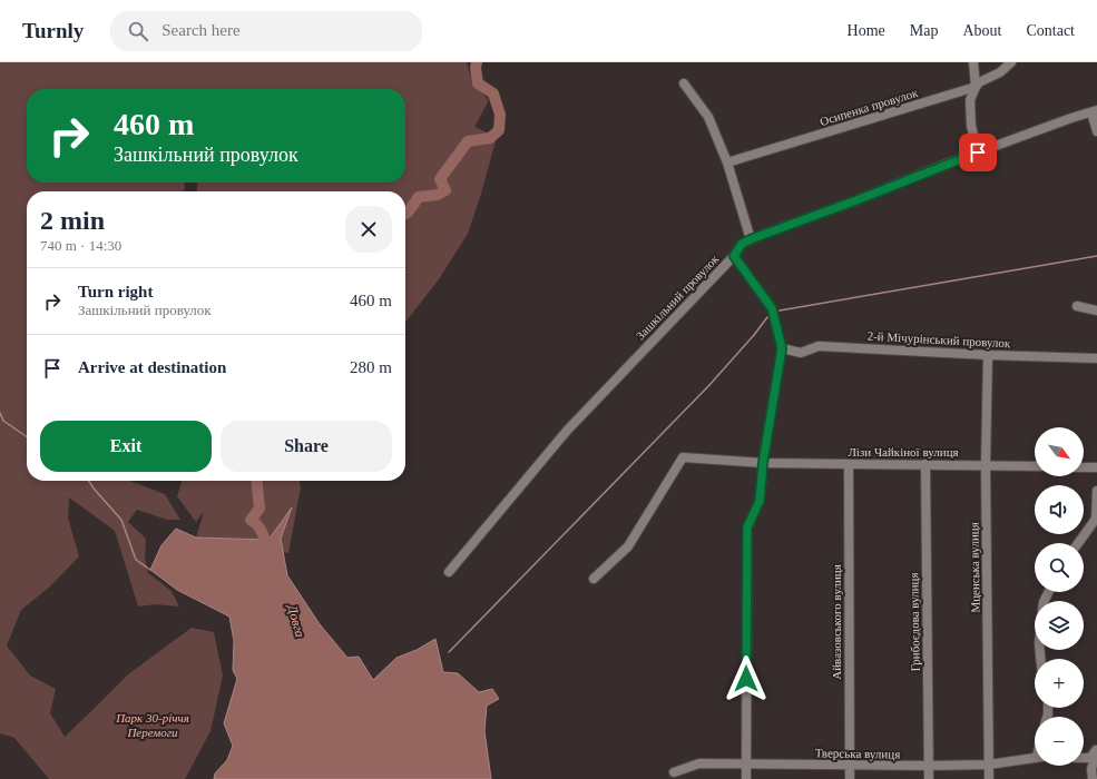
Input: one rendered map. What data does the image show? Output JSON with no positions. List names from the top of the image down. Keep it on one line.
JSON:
{"streets":{"street":["Осипенка провулок","Зашкільний провулок","2-й Мічурінський провулок","Лізи Чайкіної вулиця","Мценська вулиця","Айвазовського вулиця","Грибоєдова вулиця","Тверська вулиця"]},"crossings":[["2-й Мічурінський провулок","Мценська вулиця"],["Лізи Чайкіної вулиця","Мценська вулиця"],["Лізи Чайкіної вулиця","Айвазовського вулиця"],["Лізи Чайкіної вулиця","Грибоєдова вулиця"],["Мценська вулиця","Тверська вулиця"],["Айвазовського вулиця","Тверська вулиця"],["Грибоєдова вулиця","Тверська вулиця"]],"water":["Довга"],"parks":["Парк 30-річчя Перемоги"],"north":"bottom right","page":{"header":"Turnly","search":"Search here","nav":["Home","Map","About","Contact"],"turn":["460 m","Зашкільний провулок"],"heading":["2 min","740 m · 14:30"],"list":[{"name":"Turn right","note":"Зашкільний провулок","value":"460 m"},{"name":"Arrive at destination","value":"280 m"}],"buttons":["Exit","Share"],"map_buttons":["+","−"]}}
